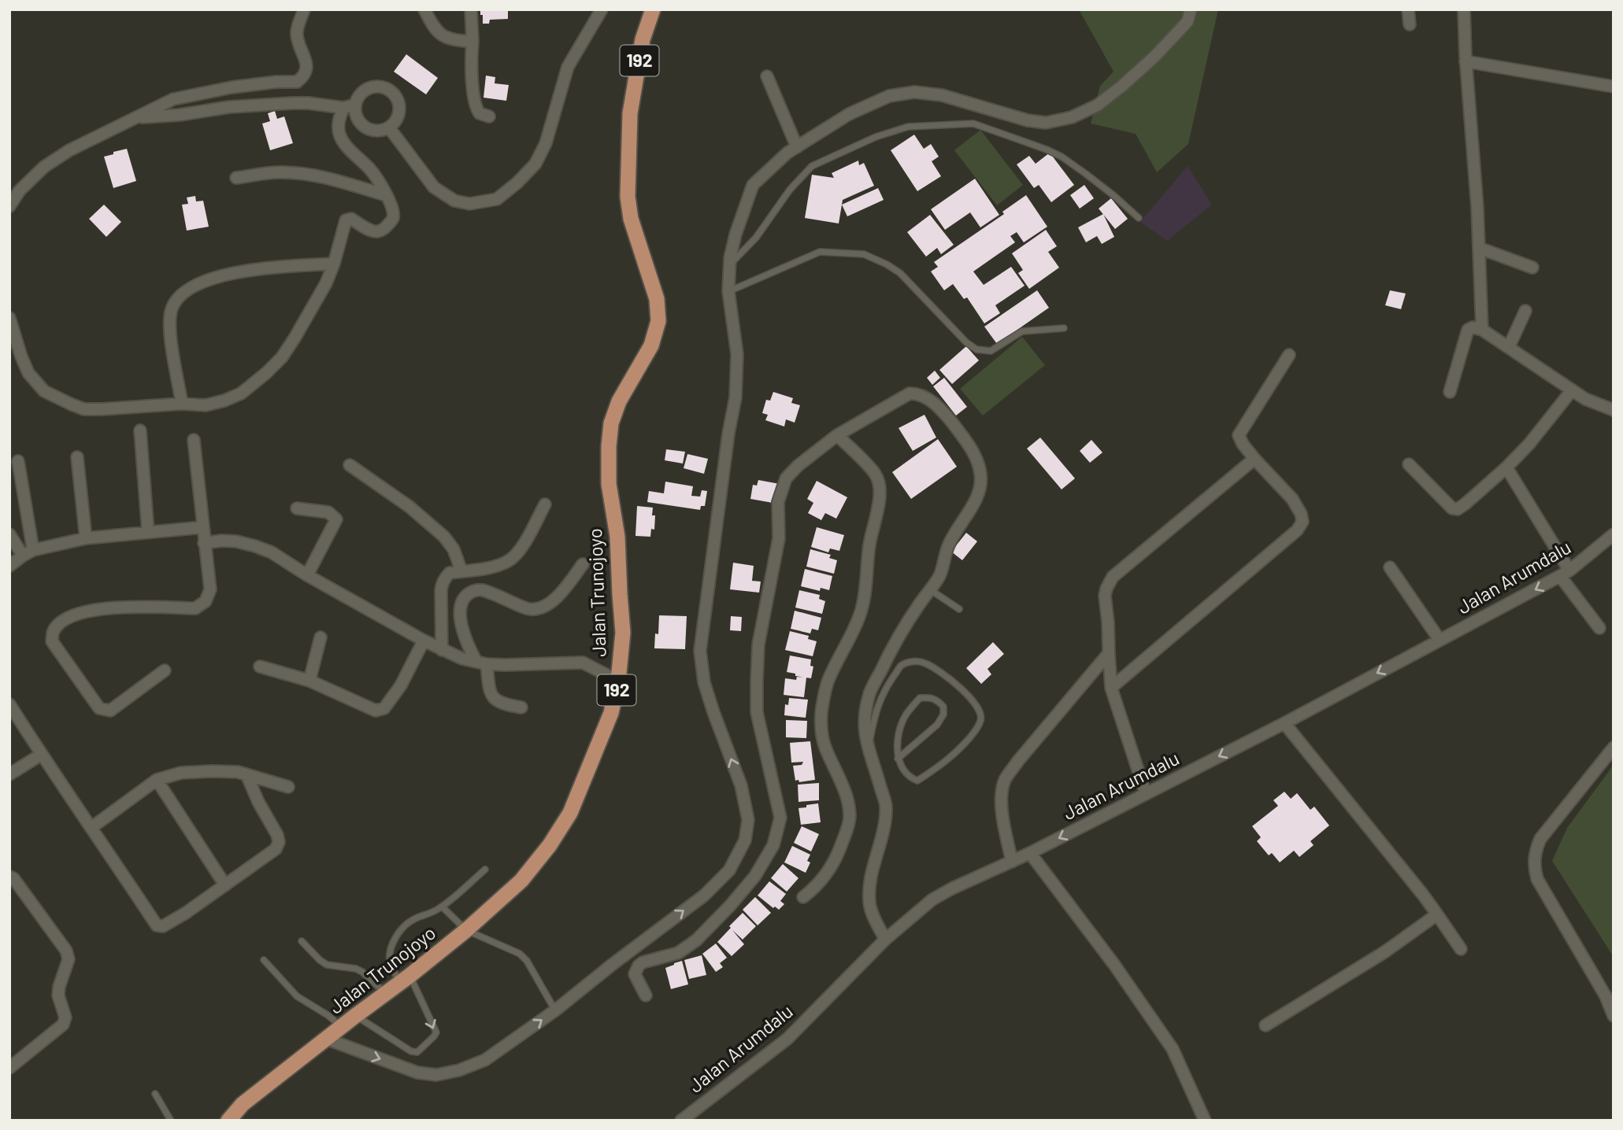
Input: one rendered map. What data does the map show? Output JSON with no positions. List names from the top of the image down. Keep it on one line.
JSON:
{"streets":{"main road":["192","Jalan Trunojoyo"],"street":["Jalan Arumdalu"]},"one_way":["Jalan Arumdalu"]}
